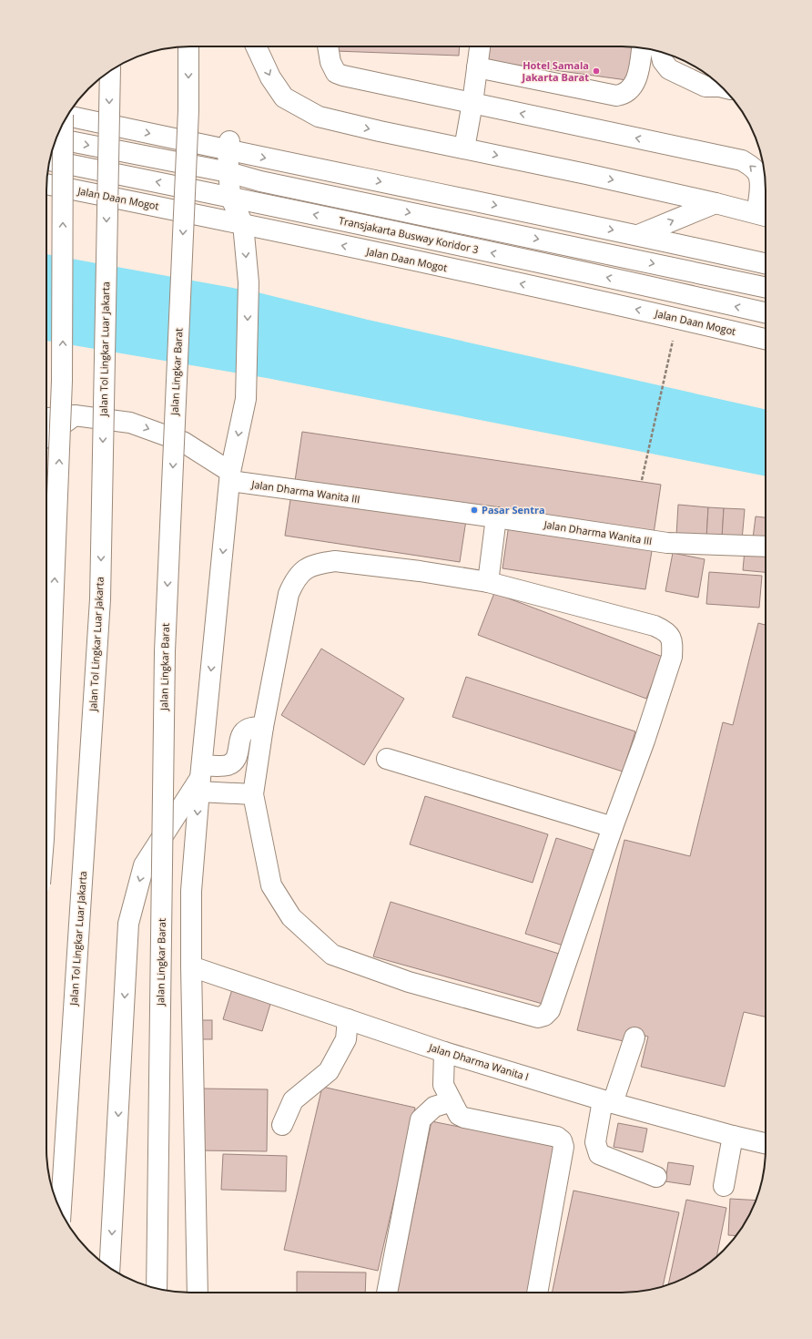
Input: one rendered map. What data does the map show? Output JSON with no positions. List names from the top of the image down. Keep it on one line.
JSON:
{"streets":{"main road":["Jalan Daan Mogot","Transjakarta Busway Koridor 3","Jalan Tol Lingkar Luar Jakarta","Jalan Lingkar Barat","Jalan Dharma Wanita III","Jalan Dharma Wanita I"]},"places":["Hotel Samala Jakarta Barat","Pasar Sentra"]}
